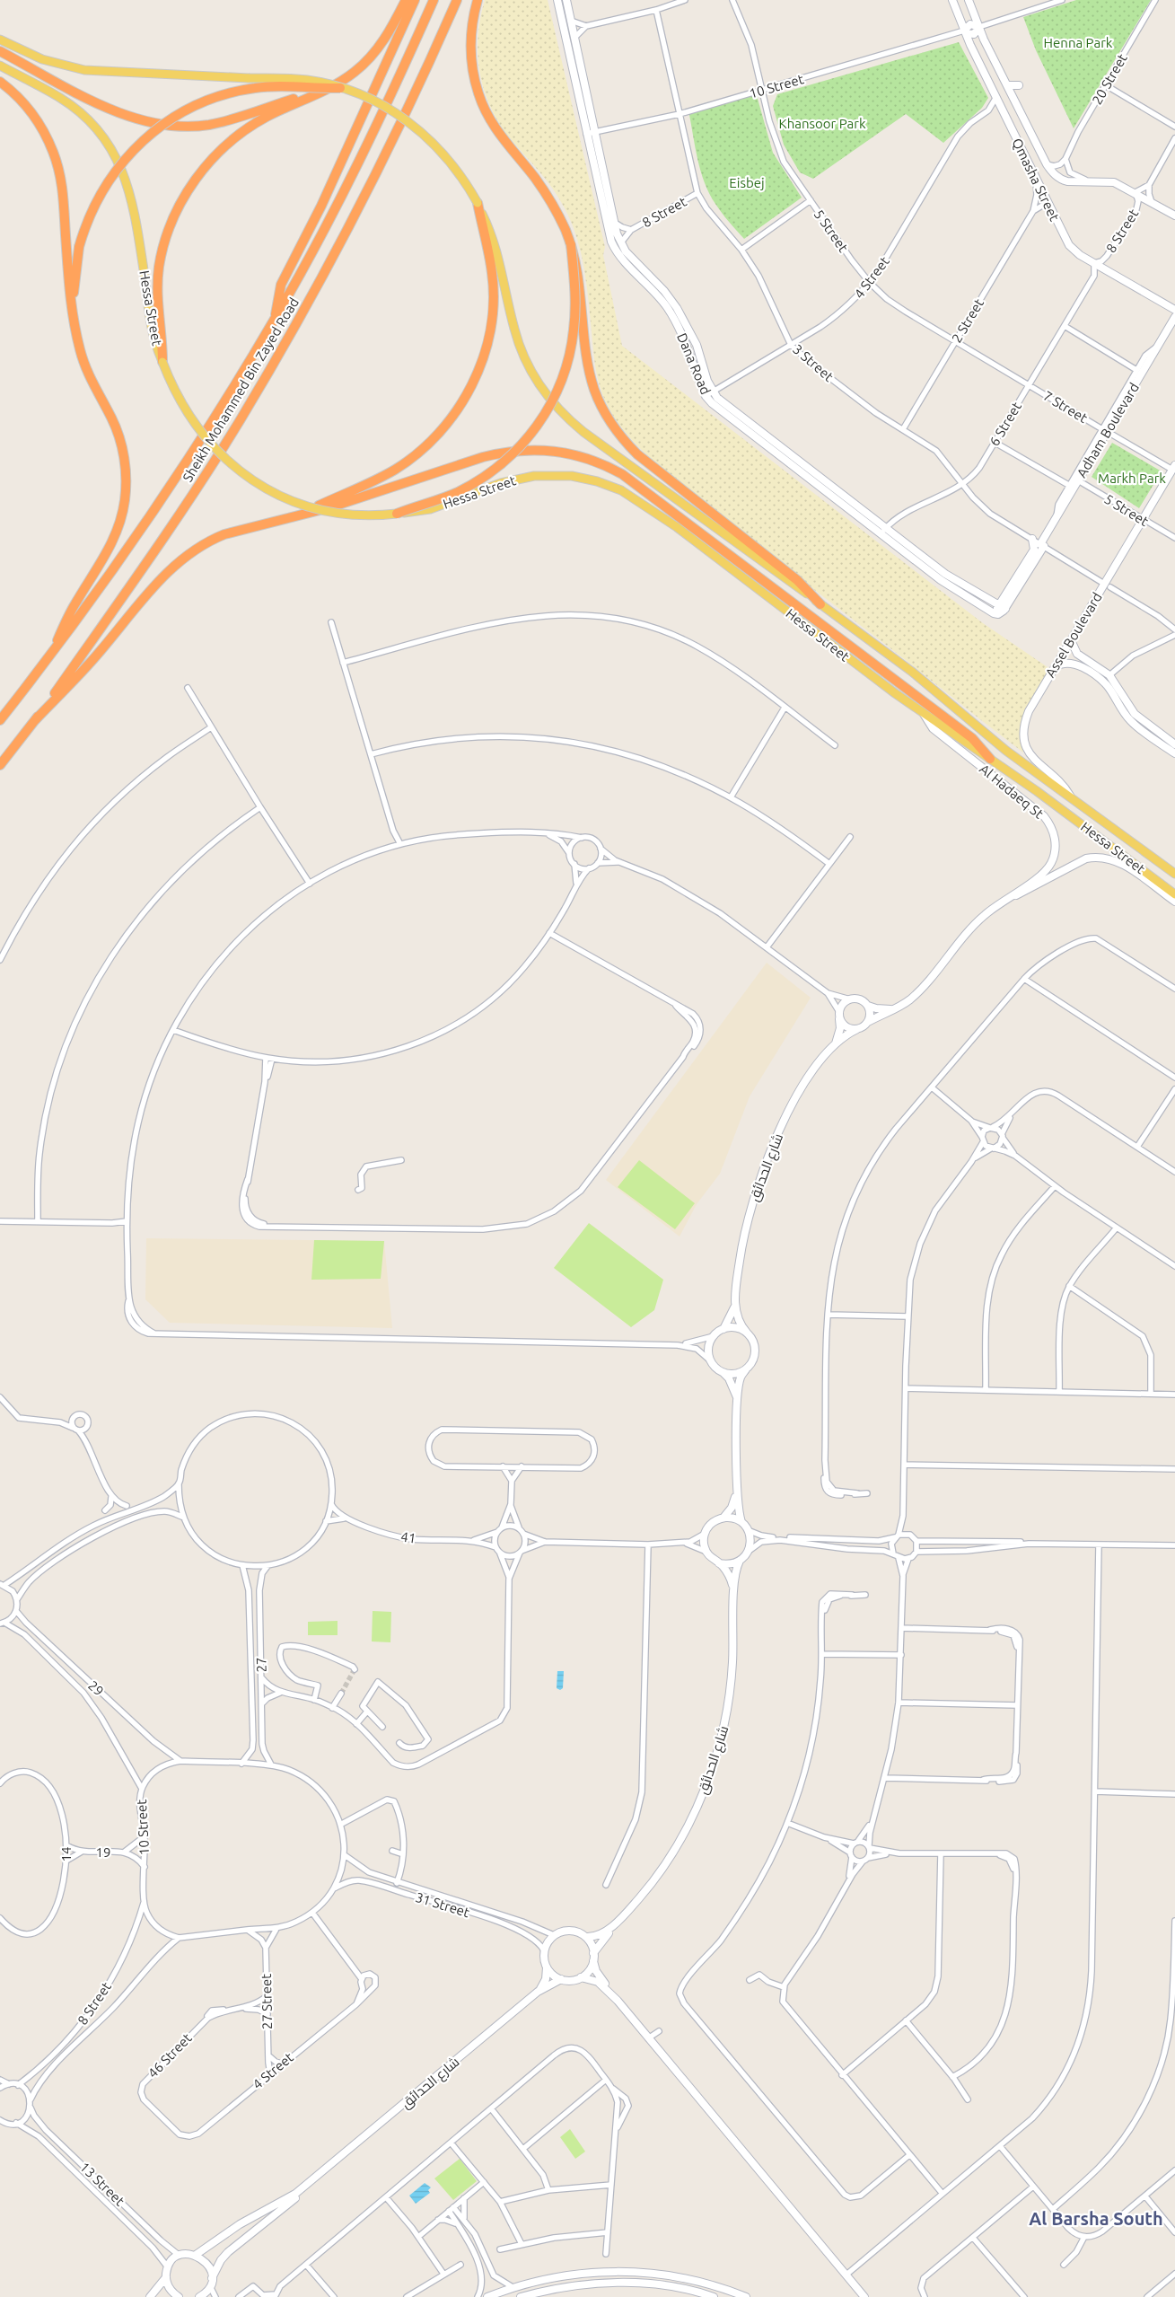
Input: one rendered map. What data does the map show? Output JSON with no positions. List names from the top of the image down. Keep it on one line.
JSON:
{"streets":{"highway":["Sheikh Mohammed Bin Zayed Road"],"main road":["Hessa Street"],"street":["20 Street","10 Street","Qmasha Street","8 Street","5 Street","4 Street","2 Street","3 Street","Dana Road","7 Street","6 Street","Adham Boulevard","Assel Boulevard","Al Hadaeq St","شارع الحدائق","41","27","29","19","14","31 Street","27 Street","46 Street","13 Street"]},"crossings":[["10 Street","Qmasha Street"],["10 Street","8 Street"],["10 Street","5 Street"],["10 Street","3 Street"],["10 Street","Dana Road"],["10 Street","27"],["10 Street","29"],["10 Street","19"],["10 Street","31 Street"],["Qmasha Street","8 Street"],["Qmasha Street","4 Street"],["Qmasha Street","2 Street"],["Qmasha Street","6 Street"],["8 Street","3 Street"],["8 Street","Dana Road"],["5 Street","4 Street"],["5 Street","2 Street"],["5 Street","7 Street"],["5 Street","6 Street"],["5 Street","Adham Boulevard"],["5 Street","Assel Boulevard"],["4 Street","3 Street"],["4 Street","Dana Road"],["4 Street","46 Street"],["Hessa Street","Assel Boulevard"],["Hessa Street","Al Hadaeq St"],["2 Street","3 Street"],["3 Street","6 Street"],["3 Street","Adham Boulevard"],["3 Street","Assel Boulevard"],["Dana Road","6 Street"],["Dana Road","Adham Boulevard"],["7 Street","6 Street"],["7 Street","Adham Boulevard"],["7 Street","Assel Boulevard"],["شارع الحدائق","31 Street"],["41","27"],["19","14"],["27 Street","46 Street"]],"districts":["Al Barsha South"],"parks":["Henna Park","Khansoor Park","Eisbej","Markh Park"]}
